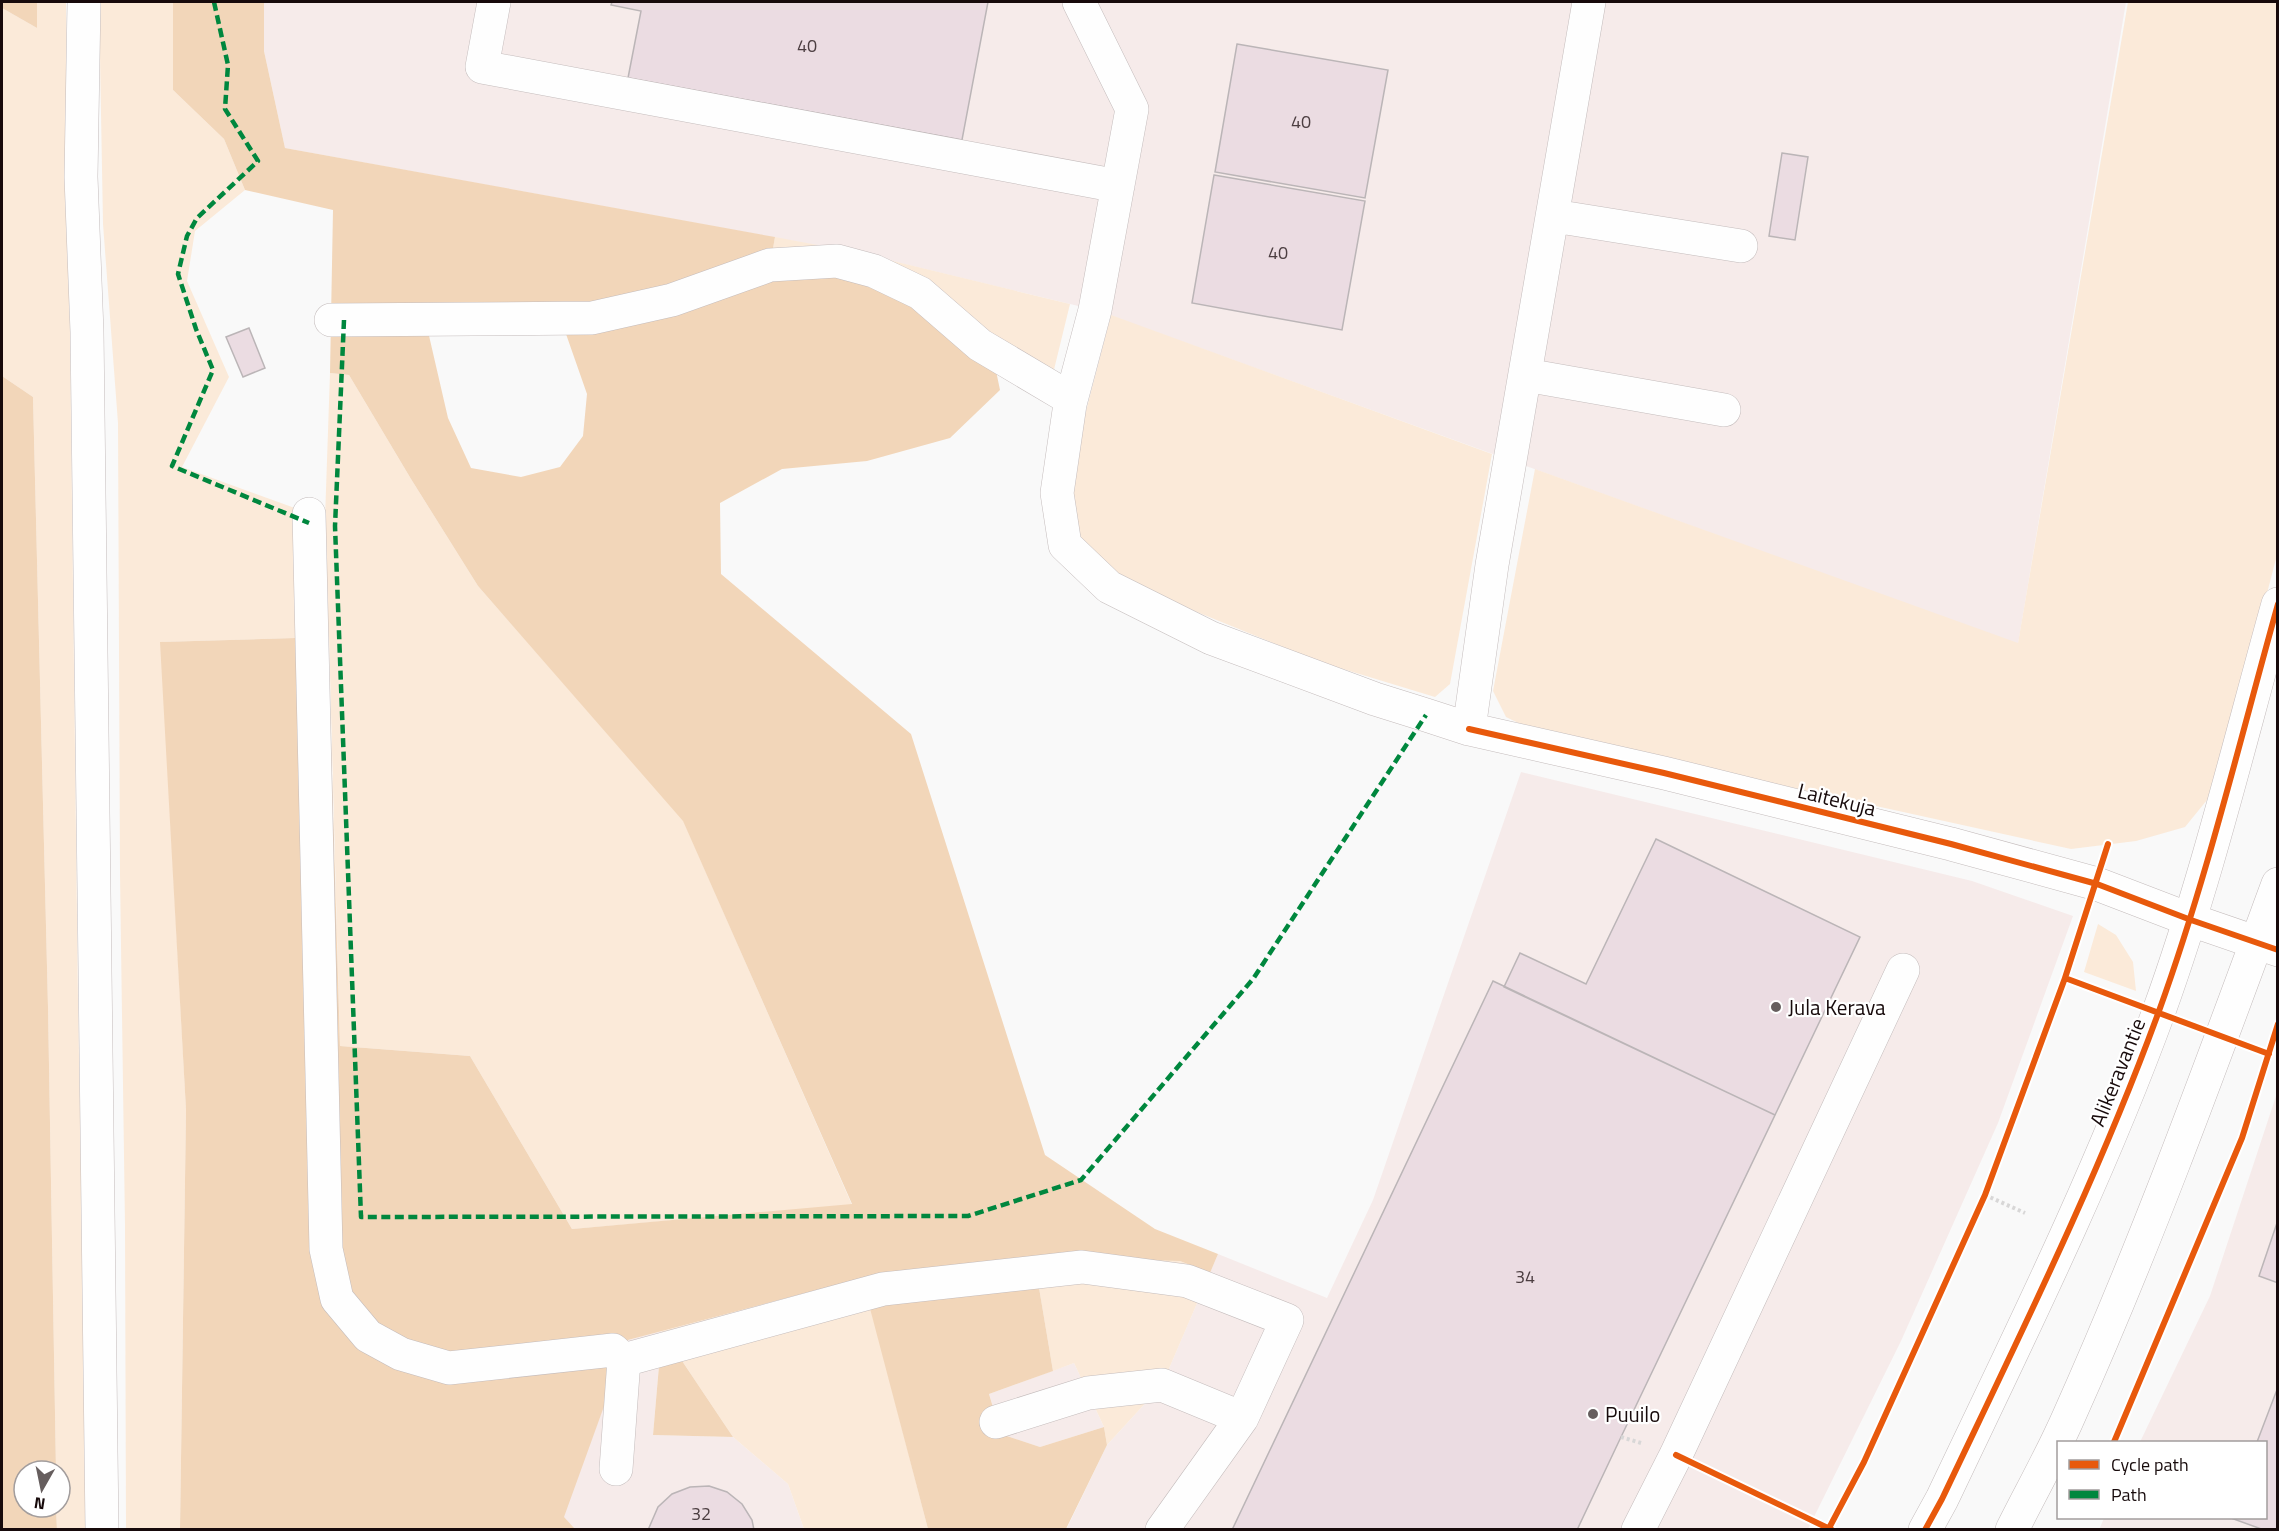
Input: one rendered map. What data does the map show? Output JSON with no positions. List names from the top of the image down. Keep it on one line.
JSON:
{"streets":{"main road":["Laitekuja","Alikeravantie"]},"crossings":[["Laitekuja","Alikeravantie"]],"places":["Jula Kerava","Puuilo"],"house_numbers":["40","40","40","34","32"],"legend":["Cycle path","Path"],"north":"bottom"}
